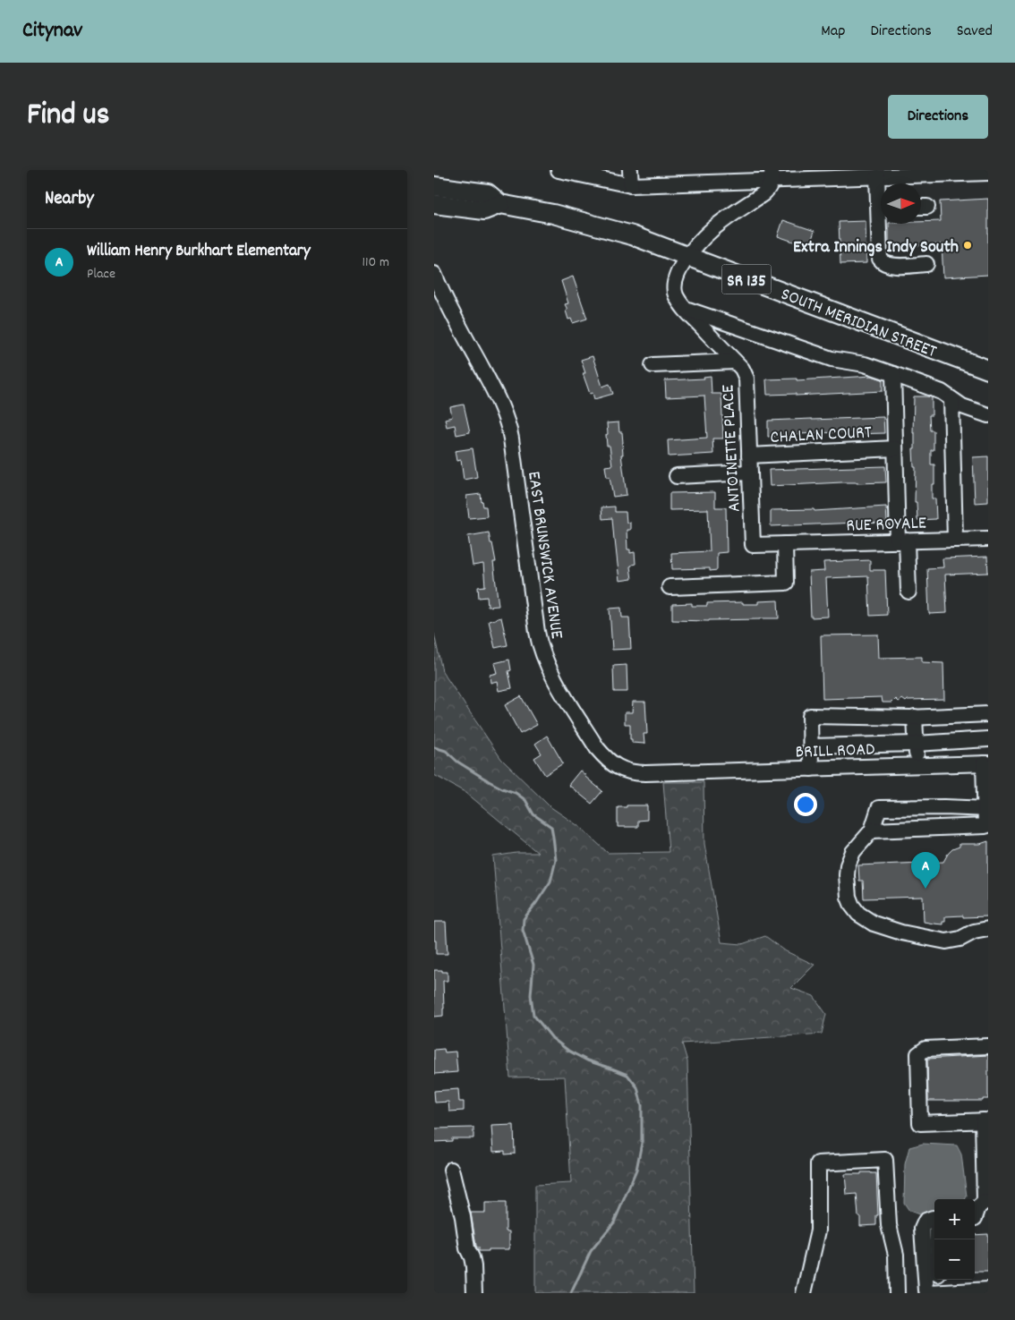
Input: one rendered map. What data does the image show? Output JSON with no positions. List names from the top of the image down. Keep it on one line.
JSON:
{"streets":{"main road":["SR 135","SOUTH MERIDIAN STREET"],"street":["CHALAN COURT","ANTOINETTE PLACE","RUE ROYALE","EAST BRUNSWICK AVENUE","BRILL ROAD"]},"crossings":[["SOUTH MERIDIAN STREET","ANTOINETTE PLACE"],["CHALAN COURT","ANTOINETTE PLACE"],["ANTOINETTE PLACE","RUE ROYALE"],["EAST BRUNSWICK AVENUE","BRILL ROAD"]],"places":["Extra Innings Indy South"],"north":"right","page":{"header":"Citynav","nav":["Map","Directions","Saved"],"title":"Find us","buttons":"Directions","heading":"Nearby","list":[{"mark":"A","name":"William Henry Burkhart Elementary","note":"Place","value":"110 m"}],"pins":"A","map_buttons":["+","−"]}}
